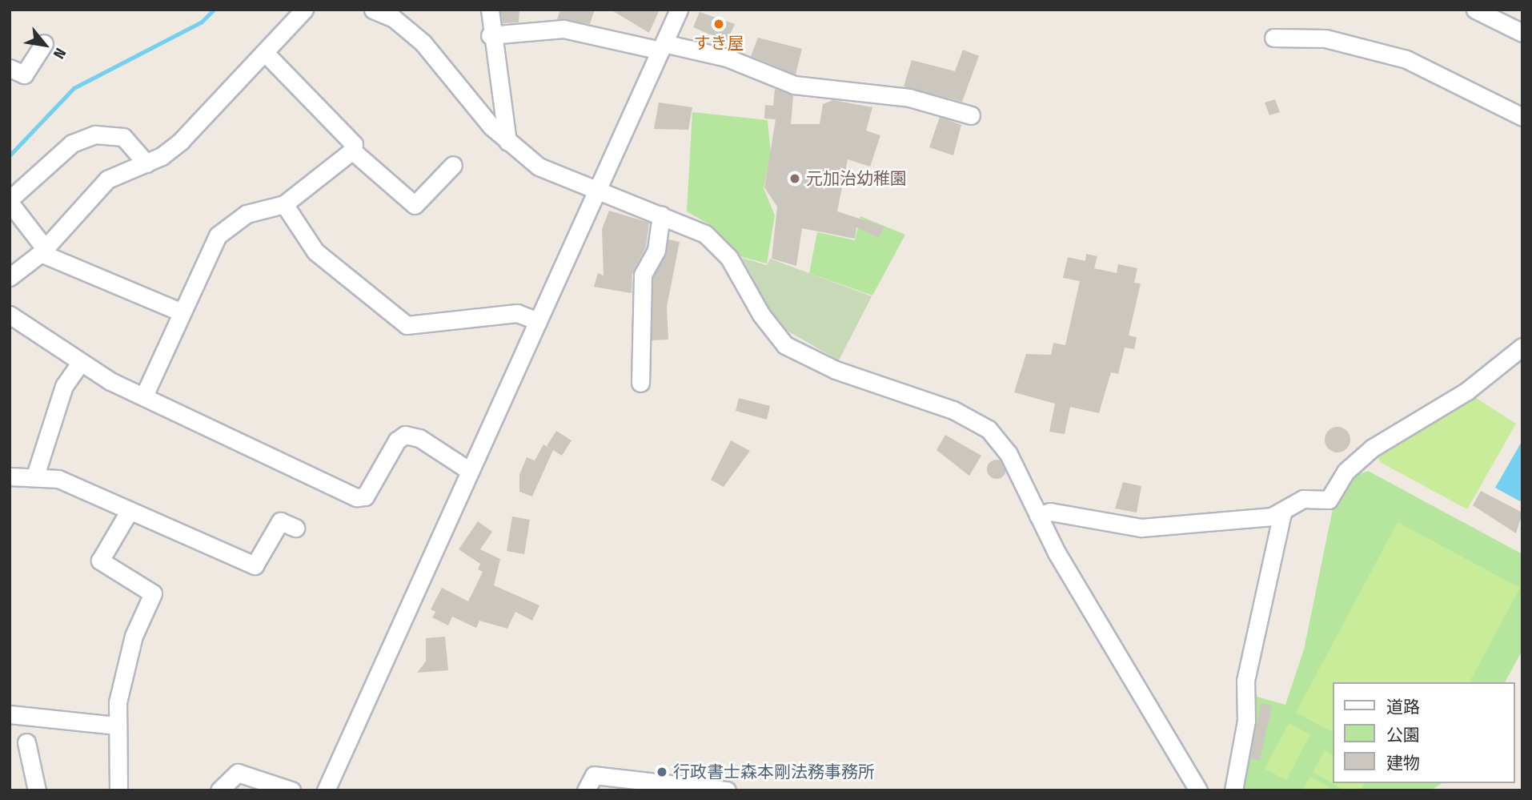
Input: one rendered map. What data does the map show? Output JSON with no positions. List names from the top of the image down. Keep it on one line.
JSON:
{"places":["すき屋","元加治幼稚園","行政書士森本剛法務事務所"],"legend":["道路","公園","建物"],"north":"bottom right"}
